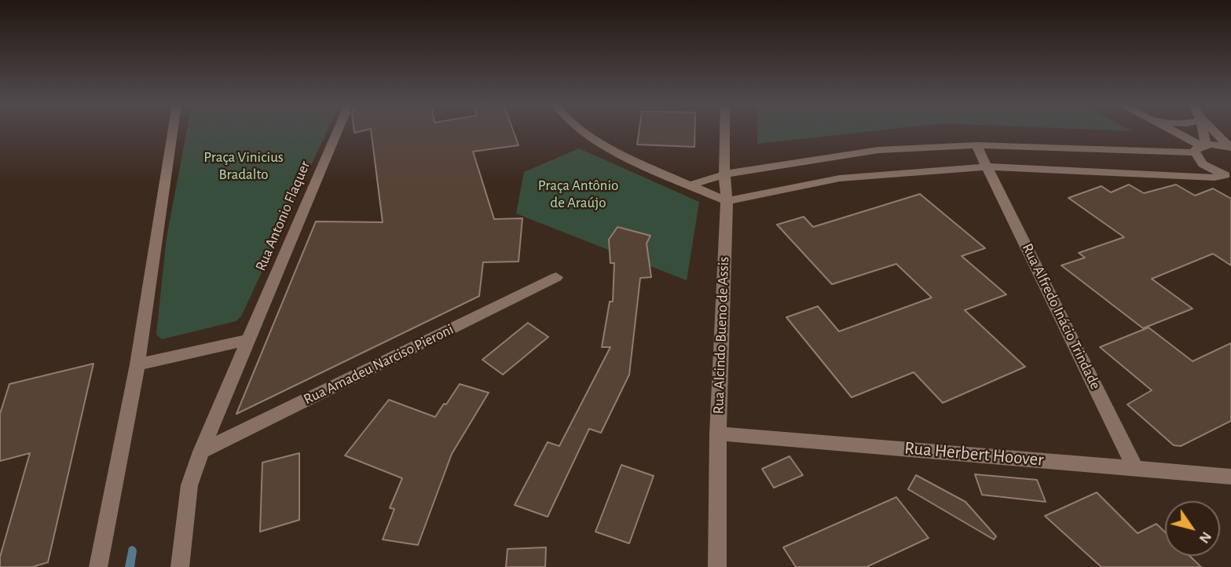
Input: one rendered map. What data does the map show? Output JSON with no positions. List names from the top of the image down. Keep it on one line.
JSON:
{"streets":{"street":["Rua Antonio Flaquer","Rua Alfredo Inácio Trindade","Rua Alcindo Bueno de Assis","Rua Amadeu Narciso Pieroni","Rua Herbert Hoover"]},"crossings":[["Rua Antonio Flaquer","Rua Amadeu Narciso Pieroni"],["Rua Alfredo Inácio Trindade","Rua Herbert Hoover"],["Rua Alcindo Bueno de Assis","Rua Herbert Hoover"]],"parks":["Praça Vinicius Bradalto","Praça Antônio de Araújo"],"north":"bottom right"}
